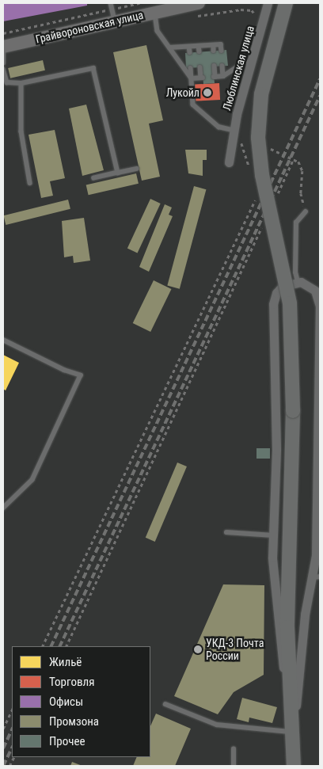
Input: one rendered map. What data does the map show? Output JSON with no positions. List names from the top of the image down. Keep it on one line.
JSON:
{"streets":{"main road":["Грайвороновская улица"],"street":["Люблинская улица"]},"places":["Лукойл","УКД-3 Почта России"],"legend":["Жильё","Торговля","Офисы","Промзона","Прочее"]}
